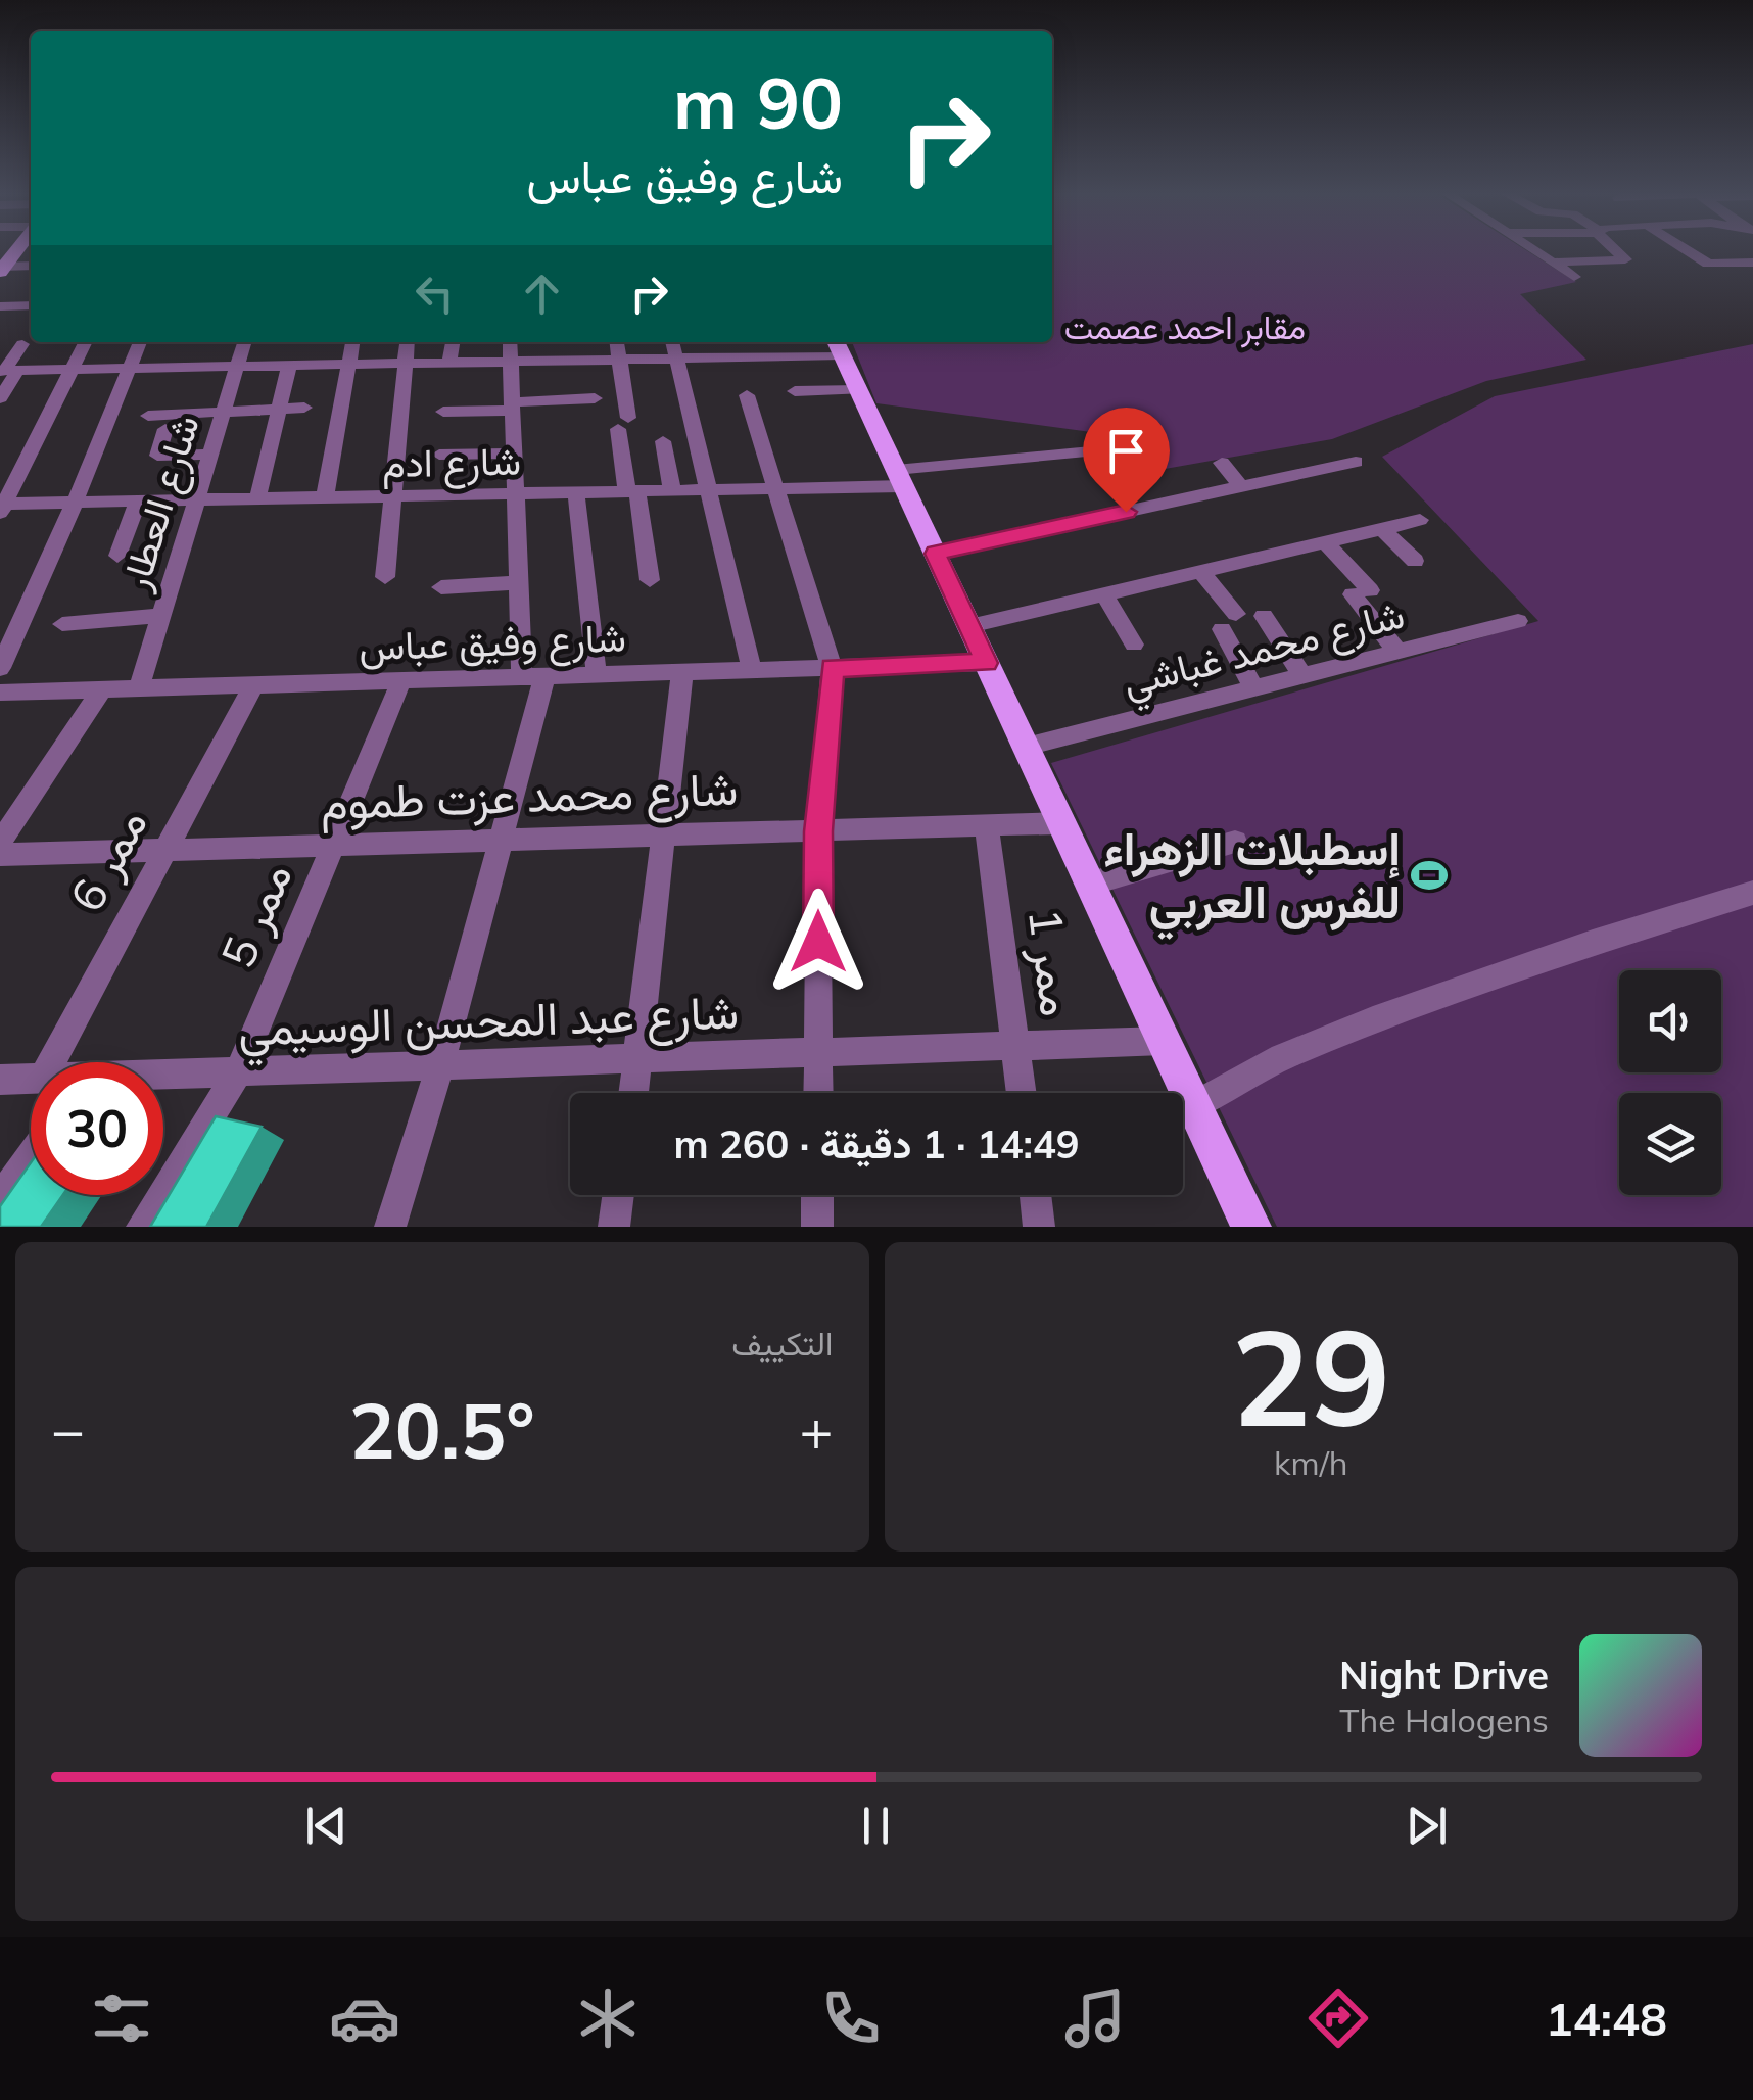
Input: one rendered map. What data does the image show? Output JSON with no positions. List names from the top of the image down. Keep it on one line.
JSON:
{"streets":{"street":["شارع ادم","شارع العطار","شارع وفيق عباس","شارع محمد غباشي","شارع محمد عزت طموم","ممر 6","ممر 5","ممر 1","شارع عبد المحسن الوسيمي"]},"crossings":[["شارع ادم","شارع العطار"],["شارع العطار","شارع وفيق عباس"],["شارع وفيق عباس","ممر 6"],["شارع وفيق عباس","ممر 5"],["شارع محمد عزت طموم","ممر 6"],["شارع محمد عزت طموم","ممر 5"],["شارع محمد عزت طموم","ممر 1"],["ممر 5","شارع عبد المحسن الوسيمي"],["ممر 1","شارع عبد المحسن الوسيمي"]],"parks":["مقابر احمد عصمت"],"places":{"sports":["إسطبلات الزهراء للفرس العربي"]},"page":{"turn":["90 m","شارع وفيق عباس"],"limit":"30","trip":"14:49 · 1 دقيقة · 260 m","tile":[["29","km/h"],"التكييف"],"heat":["−","20.5°","+"],"song":["Night Drive","The Halogens"],"tabs":"14:48"}}
